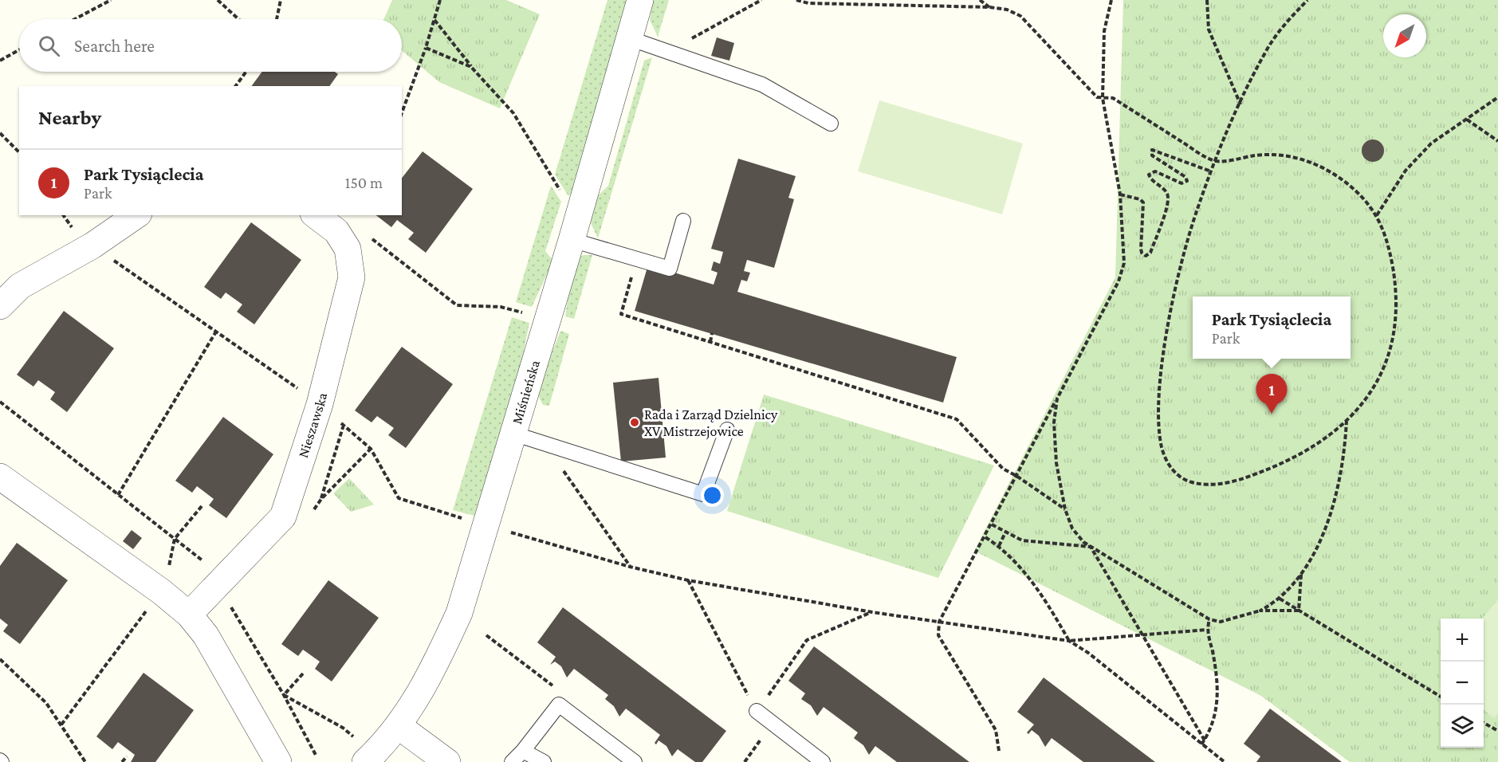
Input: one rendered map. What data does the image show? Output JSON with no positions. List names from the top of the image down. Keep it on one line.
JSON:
{"streets":{"street":["Miśnieńska","Nieszawska"]},"places":["Rada i Zarząd Dzielnicy XV Mistrzejowice"],"north":"bottom left","page":{"search":"Search here","heading":"Nearby","list":[{"mark":"1","name":"Park Tysiąclecia","note":"Park","value":"150 m"}],"popup":["Park Tysiąclecia","Park"],"pins":"1","map_buttons":["+","−"]}}
